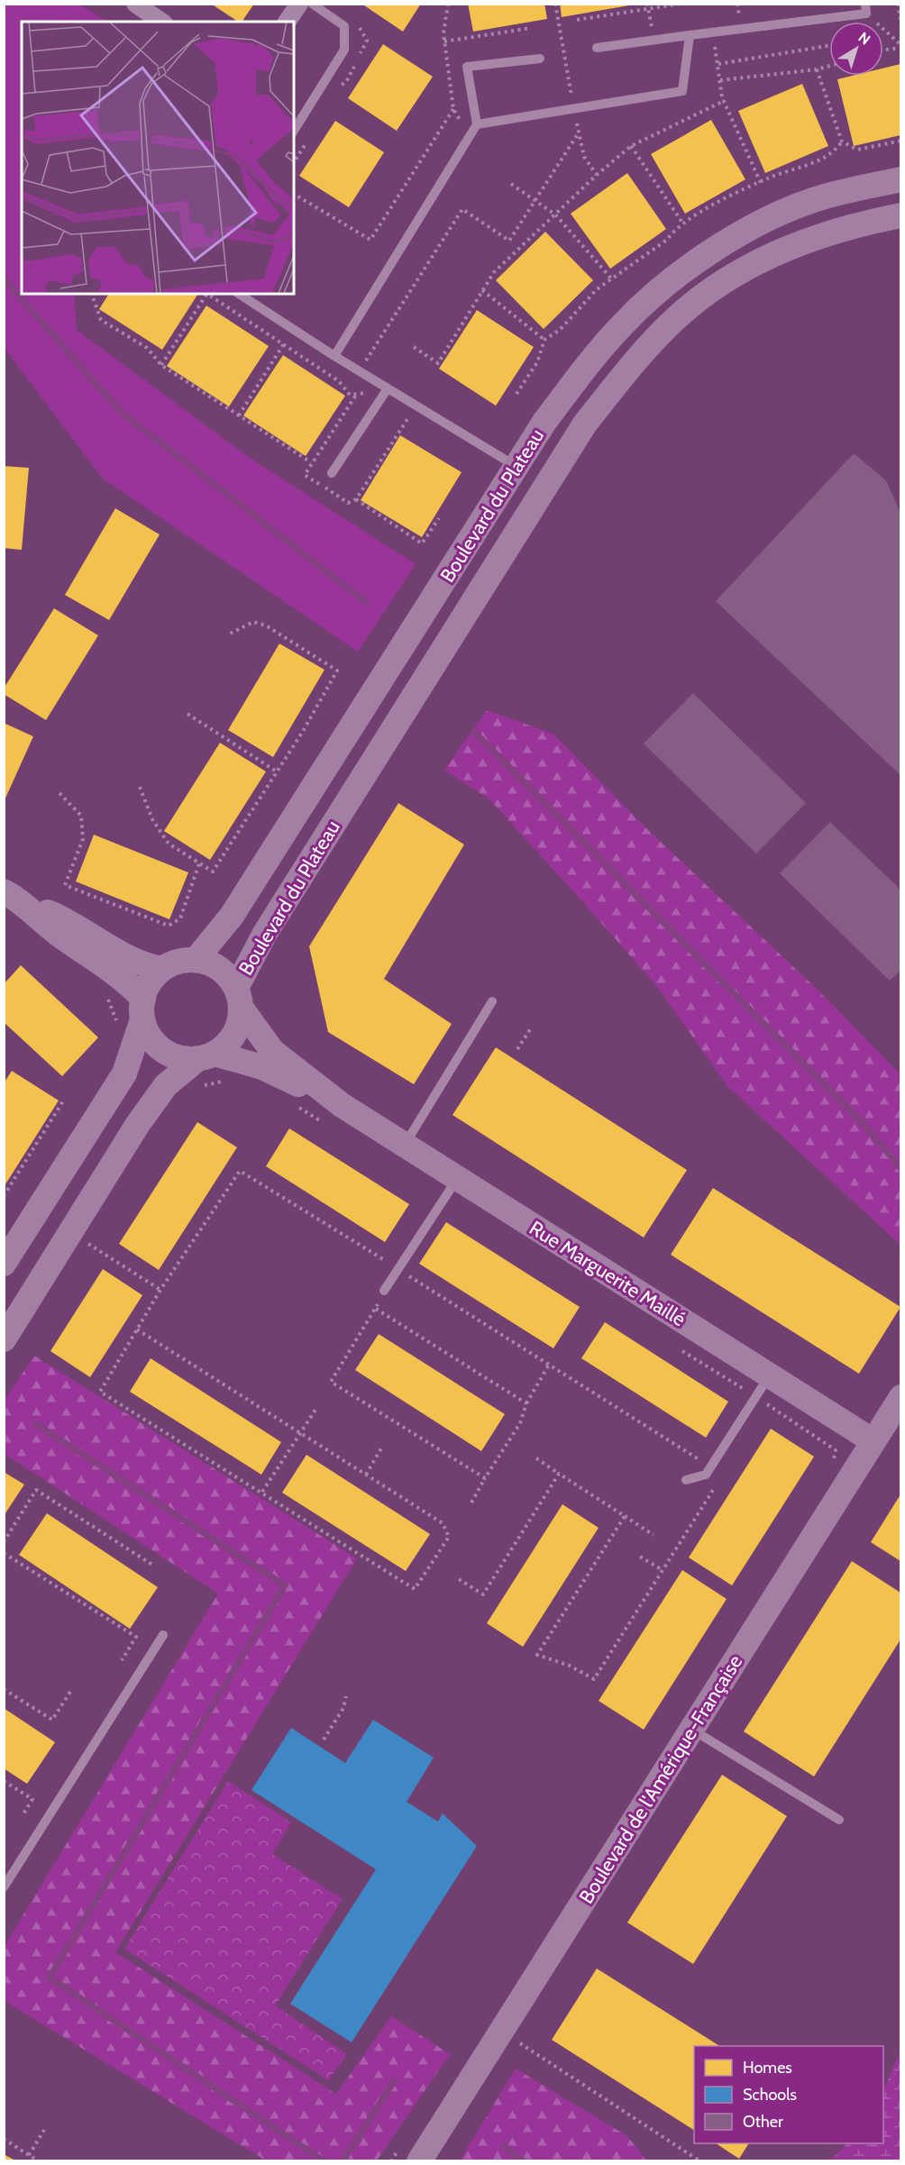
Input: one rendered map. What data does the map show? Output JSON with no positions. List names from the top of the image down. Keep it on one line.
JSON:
{"streets":{"main road":["Boulevard du Plateau","Rue Marguerite Maillé","Boulevard de l'Amérique-Française"]},"crossings":[["Boulevard du Plateau","Rue Marguerite Maillé"],["Rue Marguerite Maillé","Boulevard de l'Amérique-Française"]],"legend":["Homes","Schools","Other"],"north":"top right"}
